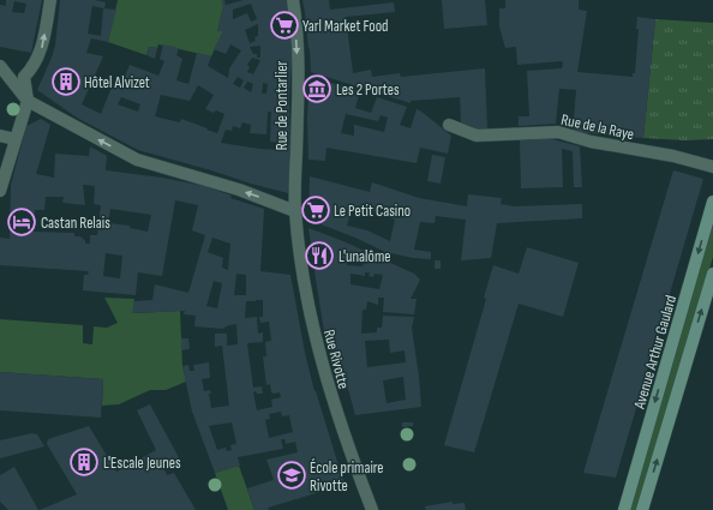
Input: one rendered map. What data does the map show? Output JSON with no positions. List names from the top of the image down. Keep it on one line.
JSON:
{"streets":{"main road":["Avenue Arthur Gaulard"],"street":["Rue de Pontarlier","Rue de la Raye","Rue Rivotte"]},"crossings":[["Rue de Pontarlier","Rue Rivotte"]],"one_way":["Rue de Pontarlier"],"places":{"supermarket":["Yarl Market Food","Le Petit Casino"],"building":["Hôtel Alvizet","L'Escale Jeunes"],"museum":["Les 2 Portes"],"hotel":["Castan Relais"],"restaurant":["L'unalôme"],"school or university":["École primaire Rivotte"]}}
